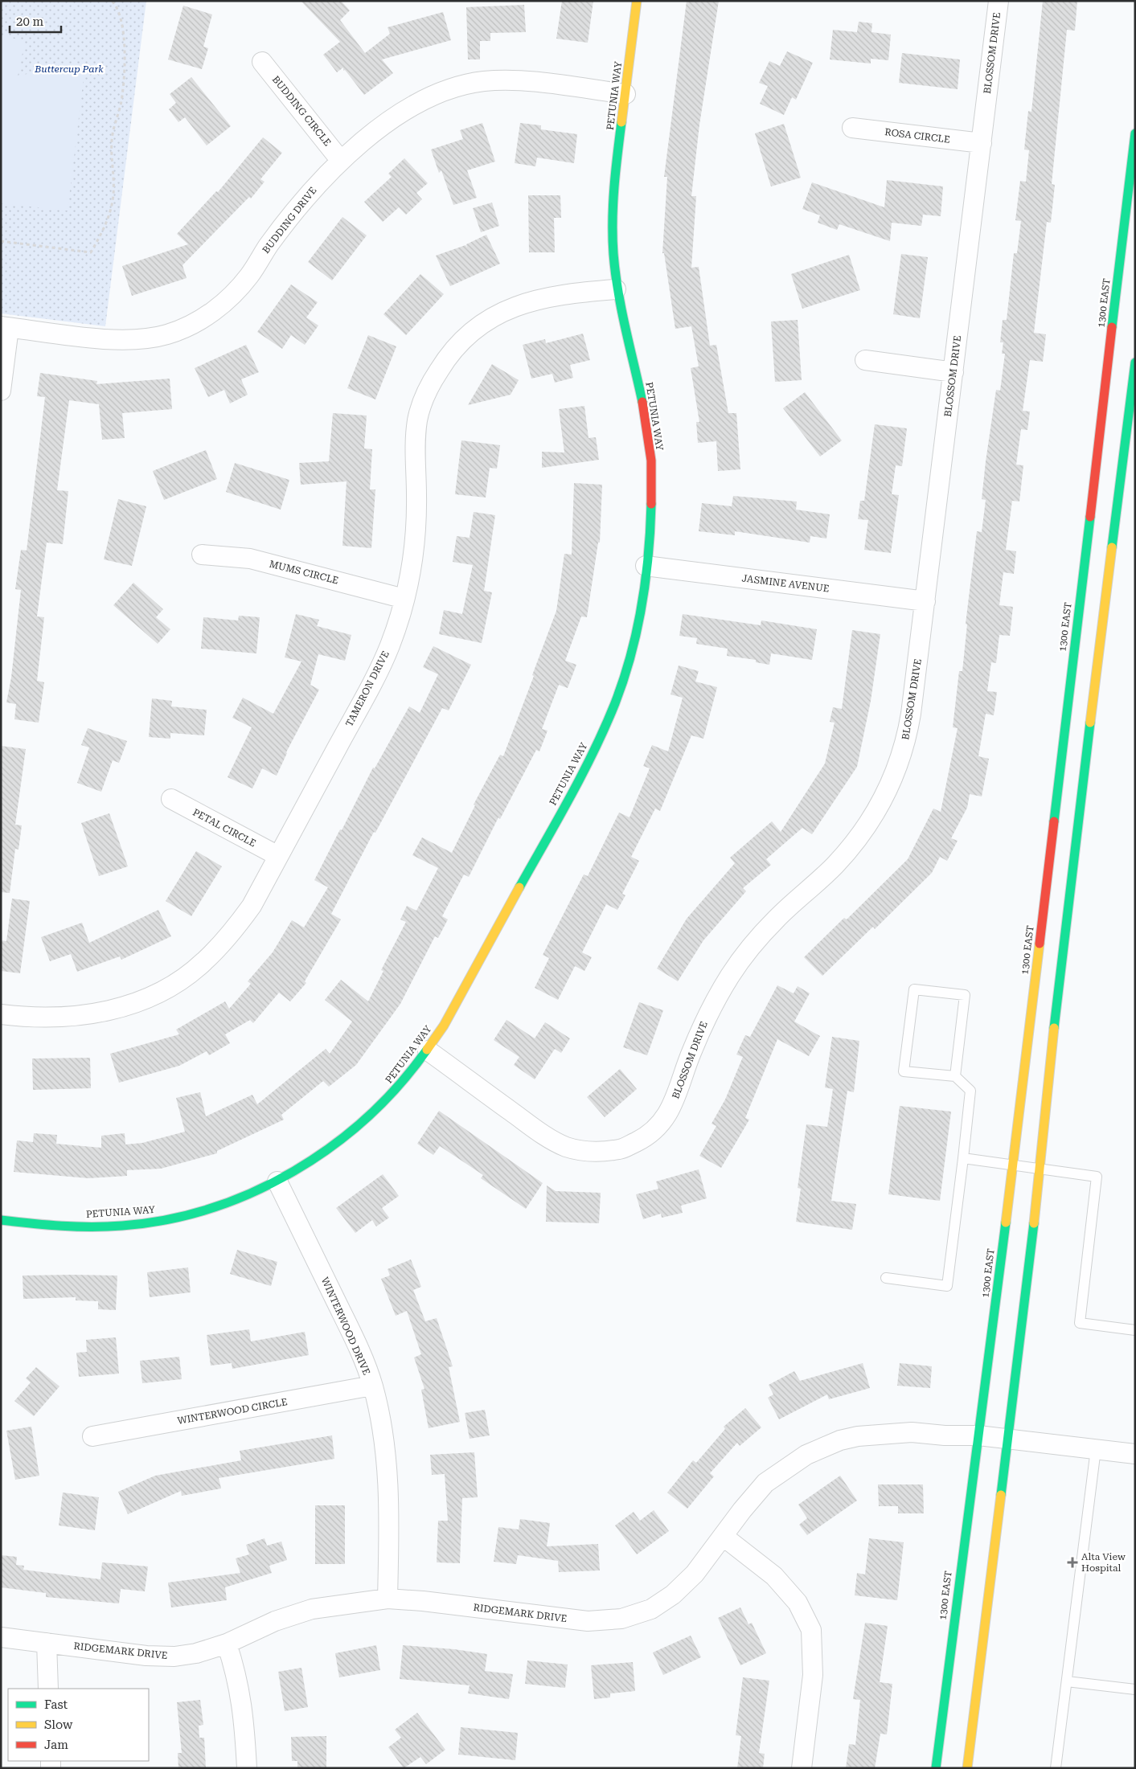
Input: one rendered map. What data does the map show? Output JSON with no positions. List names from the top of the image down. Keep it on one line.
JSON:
{"streets":{"main road":["PETUNIA WAY","1300 EAST"],"street":["BLOSSOM DRIVE","BUDDING CIRCLE","ROSA CIRCLE","BUDDING DRIVE","MUMS CIRCLE","JASMINE AVENUE","TAMERON DRIVE","PETAL CIRCLE","WINTERWOOD DRIVE","WINTERWOOD CIRCLE","RIDGEMARK DRIVE"]},"crossings":[["BLOSSOM DRIVE","PETUNIA WAY"],["BLOSSOM DRIVE","ROSA CIRCLE"],["BLOSSOM DRIVE","JASMINE AVENUE"],["PETUNIA WAY","BUDDING DRIVE"],["PETUNIA WAY","JASMINE AVENUE"],["PETUNIA WAY","TAMERON DRIVE"],["PETUNIA WAY","WINTERWOOD DRIVE"],["BUDDING CIRCLE","BUDDING DRIVE"],["1300 EAST","RIDGEMARK DRIVE"],["MUMS CIRCLE","TAMERON DRIVE"],["TAMERON DRIVE","PETAL CIRCLE"],["WINTERWOOD DRIVE","WINTERWOOD CIRCLE"],["WINTERWOOD DRIVE","RIDGEMARK DRIVE"]],"parks":["Buttercup Park"],"places":{"health":["Alta View Hospital"]},"legend":["Fast","Slow","Jam"],"scale_bar":"20 m"}
